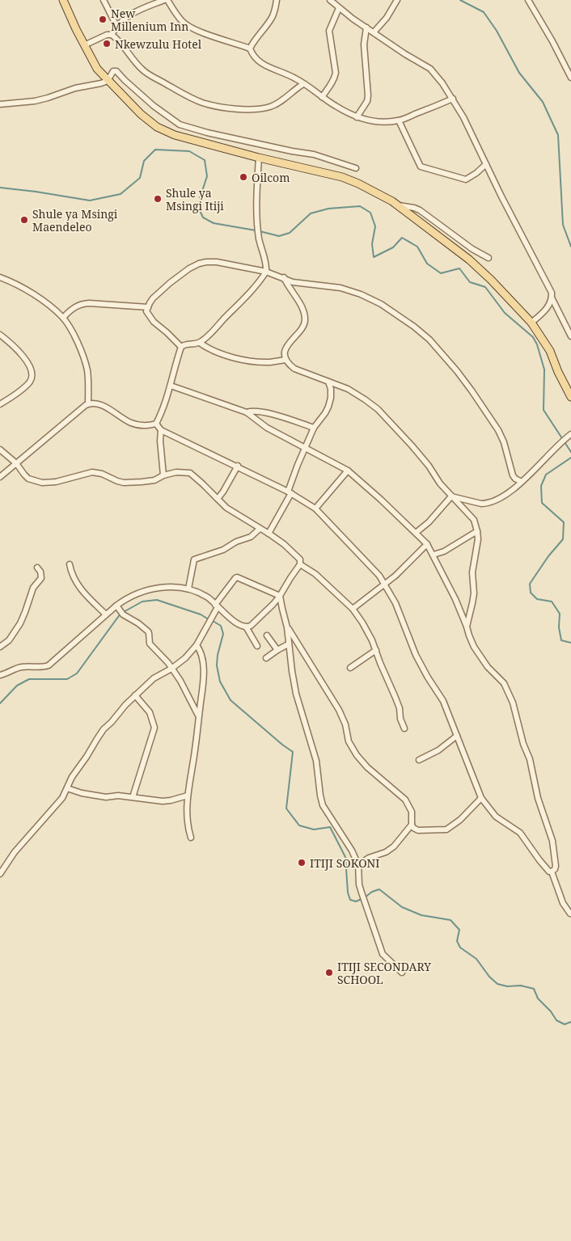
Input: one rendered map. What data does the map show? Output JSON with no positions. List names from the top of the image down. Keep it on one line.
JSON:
{"places":["New Millenium Inn","Nkewzulu Hotel","Oilcom","Shule ya Msingi Itiji","Shule ya Msingi Maendeleo","ITIJI SOKONI","ITIJI SECONDARY SCHOOL"]}
